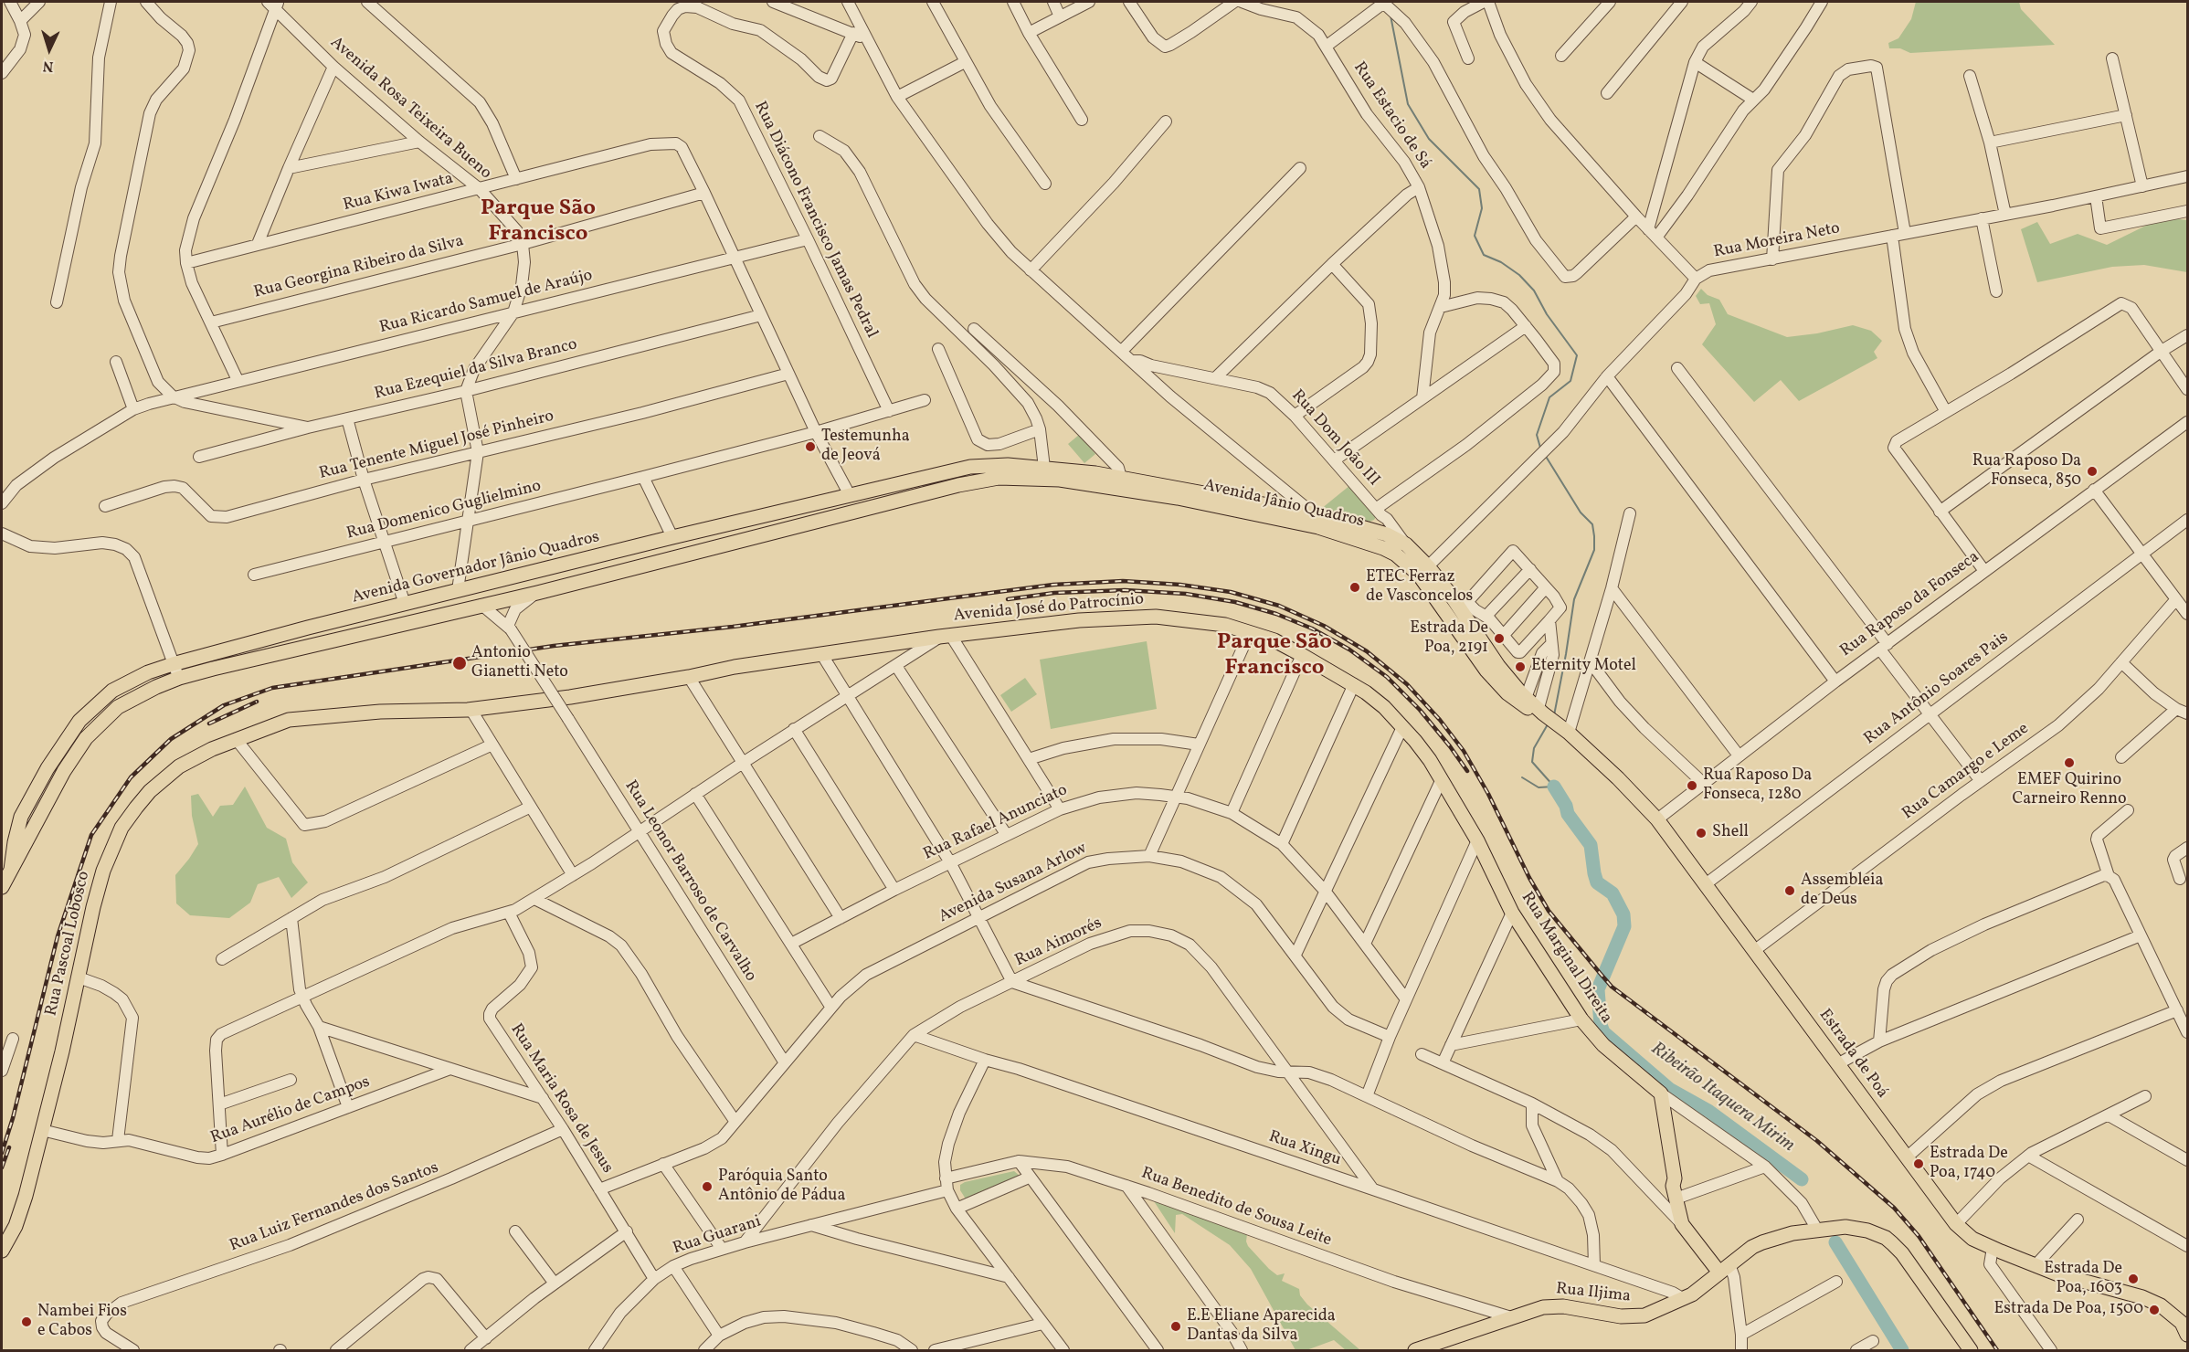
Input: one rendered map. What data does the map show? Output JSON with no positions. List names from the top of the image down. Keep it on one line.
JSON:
{"streets":{"main road":["Avenida Jânio Quadros","Avenida Governador Jânio Quadros","Avenida José do Patrocínio","Rua Pascoal Lobosco","Rua Marginal Direita","Estrada de Poá","Rua Iljima"],"street":["Avenida Rosa Teixeira Bueno","Rua Estacio de Sá","Rua Kiwa Iwata","Rua Diácono Francisco Jamas Pedral","Rua Moreira Neto","Rua Georgina Ribeiro da Silva","Rua Ricardo Samuel de Araújo","Rua Ezequiel da Silva Branco","Rua Dom João III","Rua Tenente Miguel José Pinheiro","Rua Domenico Guglielmino","Rua Raposo da Fonseca","Rua Antônio Soares Pais","Rua Camargo e Leme","Rua Rafael Anunciato","Rua Leonor Barroso de Carvalho","Avenida Susana Arlow","Rua Aimorés","Rua Maria Rosa de Jesus","Rua Aurélio de Campos","Rua Xingu","Rua Luiz Fernandes dos Santos","Rua Benedito de Sousa Leite","Rua Guarani"]},"crossings":[["Avenida Rosa Teixeira Bueno","Rua Kiwa Iwata"],["Avenida Rosa Teixeira Bueno","Rua Georgina Ribeiro da Silva"],["Rua Kiwa Iwata","Rua Georgina Ribeiro da Silva"],["Rua Diácono Francisco Jamas Pedral","Rua Ricardo Samuel de Araújo"],["Rua Diácono Francisco Jamas Pedral","Rua Domenico Guglielmino"],["Rua Dom João III","Avenida Jânio Quadros"],["Avenida Jânio Quadros","Avenida Governador Jânio Quadros"],["Avenida Jânio Quadros","Estrada de Poá"],["Avenida Governador Jânio Quadros","Rua Leonor Barroso de Carvalho"],["Rua Raposo da Fonseca","Estrada de Poá"],["Avenida José do Patrocínio","Rua Pascoal Lobosco"],["Avenida José do Patrocínio","Rua Marginal Direita"],["Rua Antônio Soares Pais","Estrada de Poá"],["Rua Camargo e Leme","Estrada de Poá"],["Rua Leonor Barroso de Carvalho","Avenida Susana Arlow"],["Avenida Susana Arlow","Rua Maria Rosa de Jesus"],["Rua Aimorés","Rua Xingu"],["Rua Aimorés","Rua Guarani"],["Rua Pascoal Lobosco","Rua Aurélio de Campos"],["Rua Marginal Direita","Rua Iljima"],["Rua Maria Rosa de Jesus","Rua Luiz Fernandes dos Santos"],["Rua Maria Rosa de Jesus","Rua Guarani"],["Rua Xingu","Rua Iljima"],["Rua Benedito de Sousa Leite","Rua Iljima"]],"districts":["Parque São Francisco","Parque São Francisco"],"water":["Ribeirão Itaquera Mirim"],"places":["Testemunha de Jeová","Rua Raposo Da Fonseca, 850","ETEC Ferraz de Vasconcelos","Estrada De Poa, 2191","Antonio Gianetti Neto","Eternity Motel","EMEF Quirino Carneiro Renno","Rua Raposo Da Fonseca, 1280","Shell","Assembleia de Deus","Estrada De Poa, 1740","Paróquia Santo Antônio de Pádua","Estrada De Poa, 1603","Estrada De Poa, 1500","Nambei Fios e Cabos","E.E Eliane Aparecida Dantas da Silva"],"north":"bottom"}
